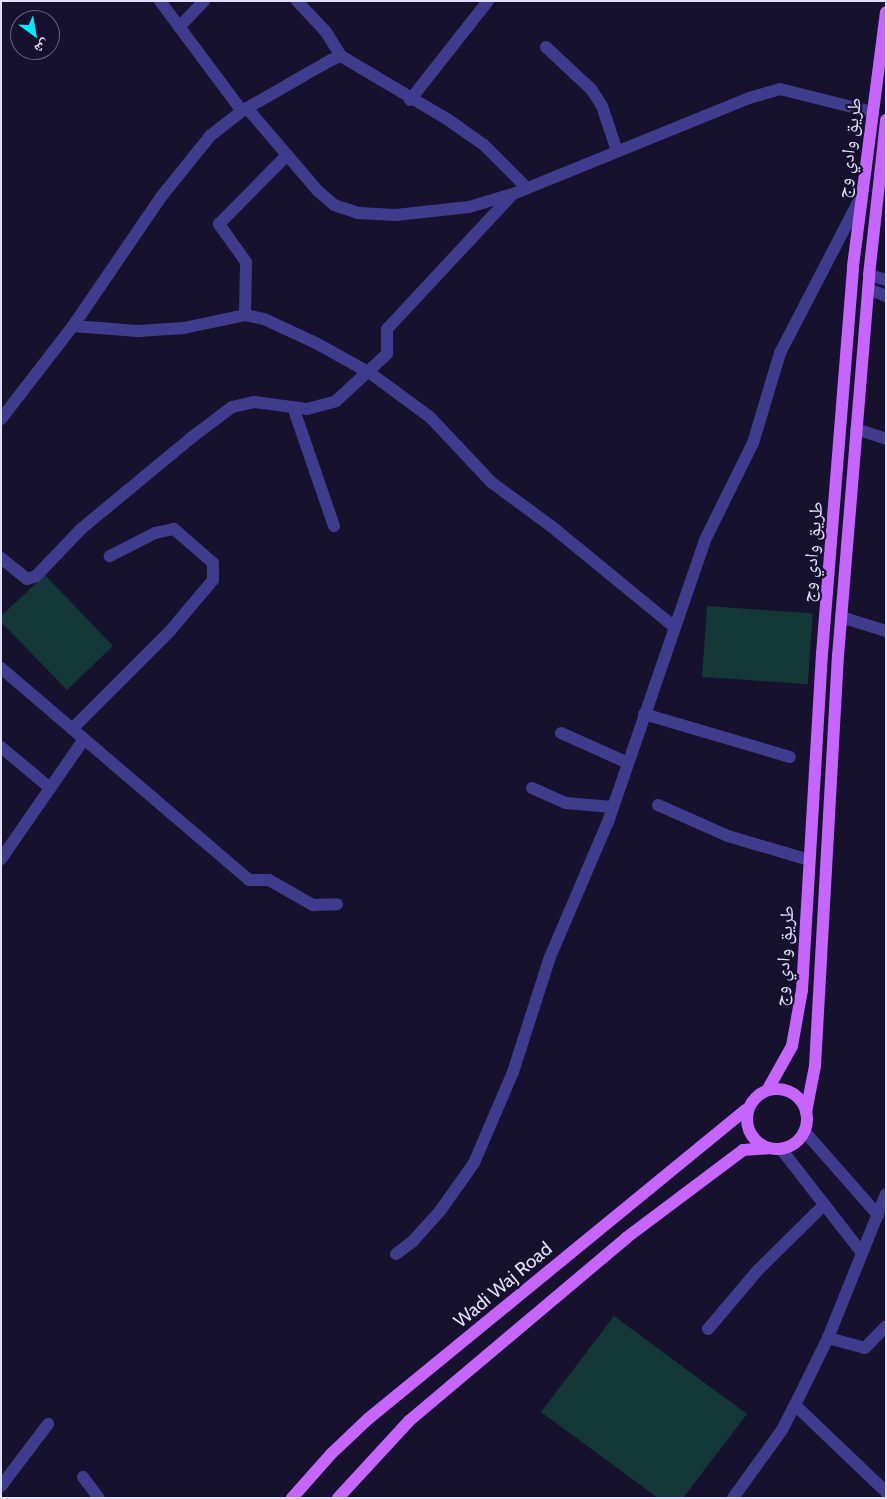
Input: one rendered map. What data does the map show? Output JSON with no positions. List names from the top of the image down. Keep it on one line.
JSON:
{"streets":{"main road":["طريق وادي وج","Wadi Waj Road"]},"crossings":[["طريق وادي وج","Wadi Waj Road"]],"north":"bottom right"}
